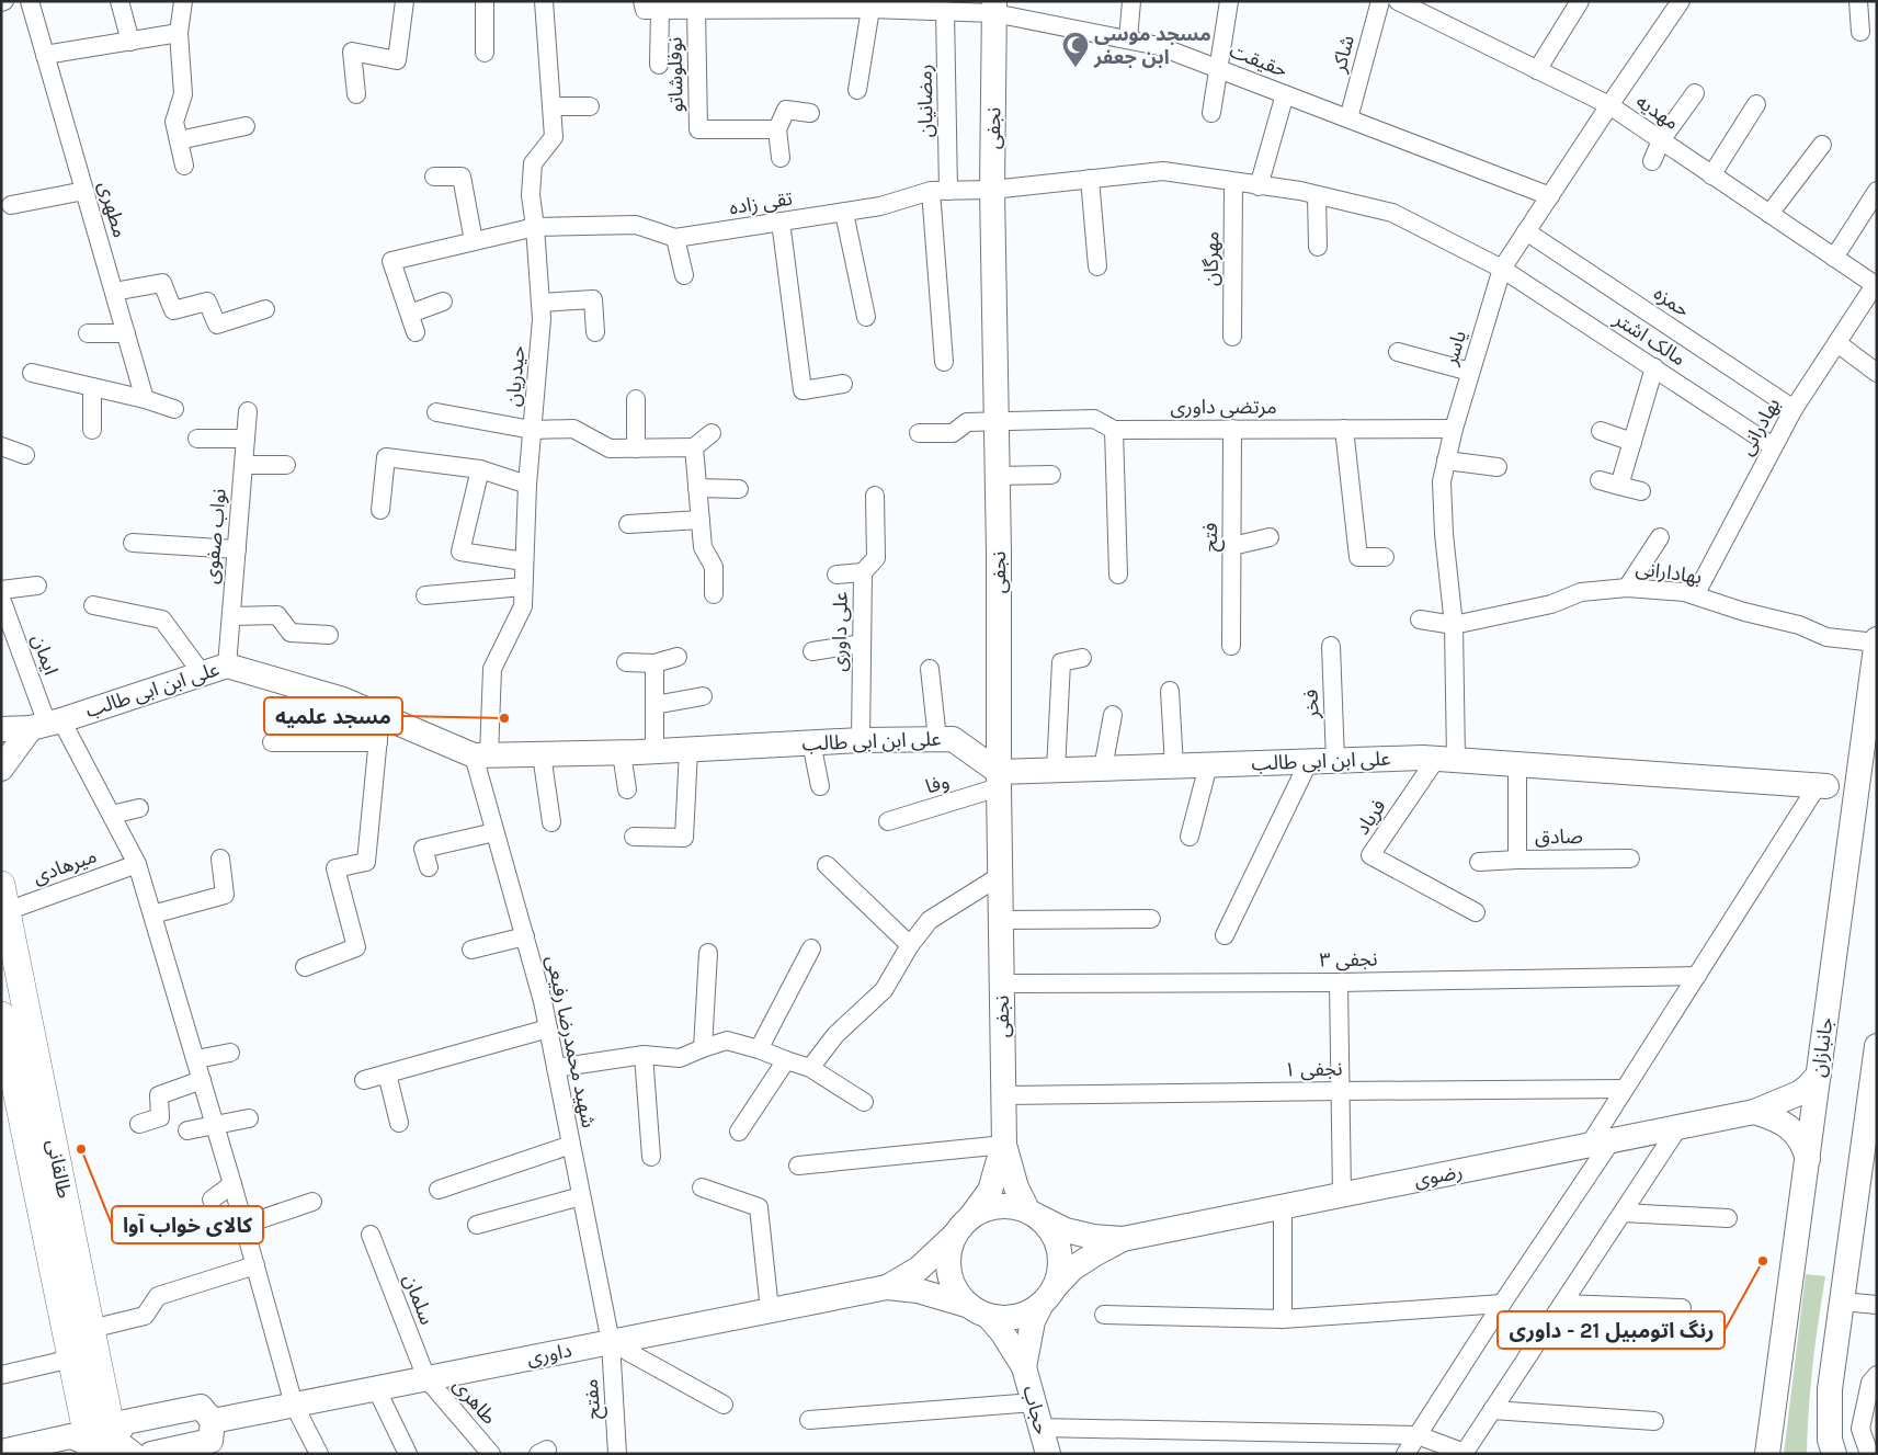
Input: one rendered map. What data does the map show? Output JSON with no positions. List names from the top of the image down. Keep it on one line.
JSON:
{"streets":{"main road":["طالقانی"],"street":["شاکر","حقیقت","نوفلوشاتو","رمضانیان","مهدیه","نجفی","تقی زاده","مطهری","مهرگان","حمزه","مالک اشتر","یاسر","حیدریان","مرتضی داوری","بهادرانی","نواب صفوی","فتح","بهادارانی","علی داوری","ایمان","علی ابن ابی طالب","فخر","وفا","فریاد","صادق","میرهادی","نجفی ۳","شهید محمدرضا رفیعی","جانبازان","نجفی ۱","رضوی","سلمان","داوری","مفتح","طاهری","حجاب"]},"crossings":[["شاکر","حقیقت"],["حقیقت","نوفلوشاتو"],["حقیقت","رمضانیان"],["حقیقت","نجفی"],["حقیقت","یاسر"],["رمضانیان","تقی زاده"],["مهدیه","یاسر"],["مهدیه","بهادرانی"],["نجفی","تقی زاده"],["نجفی","مرتضی داوری"],["نجفی","علی ابن ابی طالب"],["نجفی","وفا"],["نجفی","نجفی ۳"],["نجفی","نجفی ۱"],["تقی زاده","مهرگان"],["تقی زاده","مالک اشتر"],["تقی زاده","حیدریان"],["حمزه","یاسر"],["حمزه","بهادرانی"],["مالک اشتر","یاسر"],["مالک اشتر","بهادرانی"],["یاسر","مرتضی داوری"],["یاسر","بهادارانی"],["یاسر","علی ابن ابی طالب"],["یاسر","فریاد"],["حیدریان","علی ابن ابی طالب"],["حیدریان","شهید محمدرضا رفیعی"],["مرتضی داوری","فتح"],["بهادرانی","بهادارانی"],["نواب صفوی","علی ابن ابی طالب"],["بهادارانی","جانبازان"],["علی داوری","علی ابن ابی طالب"],["ایمان","علی ابن ابی طالب"],["ایمان","میرهادی"],["ایمان","داوری"],["علی ابن ابی طالب","فخر"],["علی ابن ابی طالب","وفا"],["علی ابن ابی طالب","فریاد"],["علی ابن ابی طالب","صادق"],["علی ابن ابی طالب","شهید محمدرضا رفیعی"],["میرهادی","طالقانی"],["شهید محمدرضا رفیعی","داوری"],["شهید محمدرضا رفیعی","مفتح"],["جانبازان","رضوی"],["سلمان","داوری"],["سلمان","طاهری"],["داوری","مفتح"],["داوری","طاهری"]],"places":{"mosque":["مسجد موسی ابن جعفر"],"other":["مسجد علمیه","کالای خواب آوا","رنگ اتومبیل 21 - داوری"]}}
